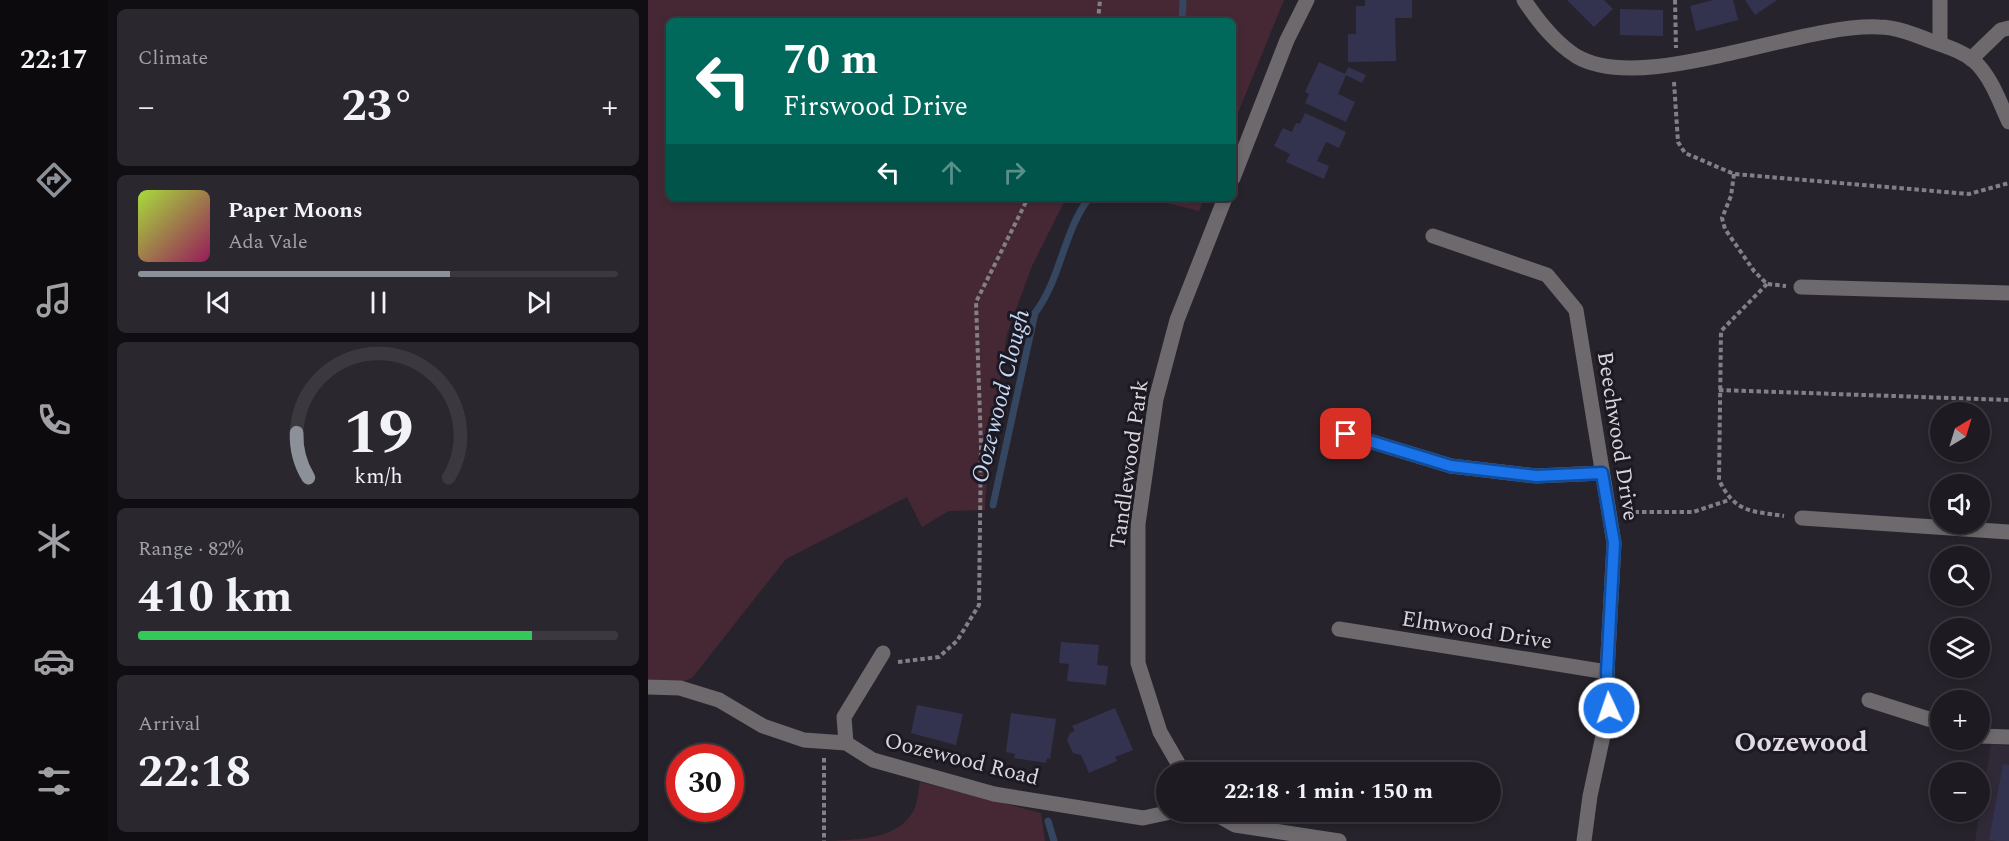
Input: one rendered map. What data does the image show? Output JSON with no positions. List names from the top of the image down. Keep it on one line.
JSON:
{"streets":{"street":["Beechwood Drive","Tandlewood Park","Elmwood Drive","Oozewood Road"]},"crossings":[["Beechwood Drive","Elmwood Drive"]],"districts":["Oozewood"],"water":["Oozewood Clough"],"north":"top right","page":{"tabs":"22:17","tile":["Climate",["Range · 82%","410 km"],["Arrival","22:18"]],"turn":["70 m","Firswood Drive"],"heat":["−","23°","+"],"song":["Paper Moons","Ada Vale"],"map_buttons":["+","−"],"limit":"30","trip":"22:18 · 1 min · 150 m","gauge":["19","km/h"]}}
